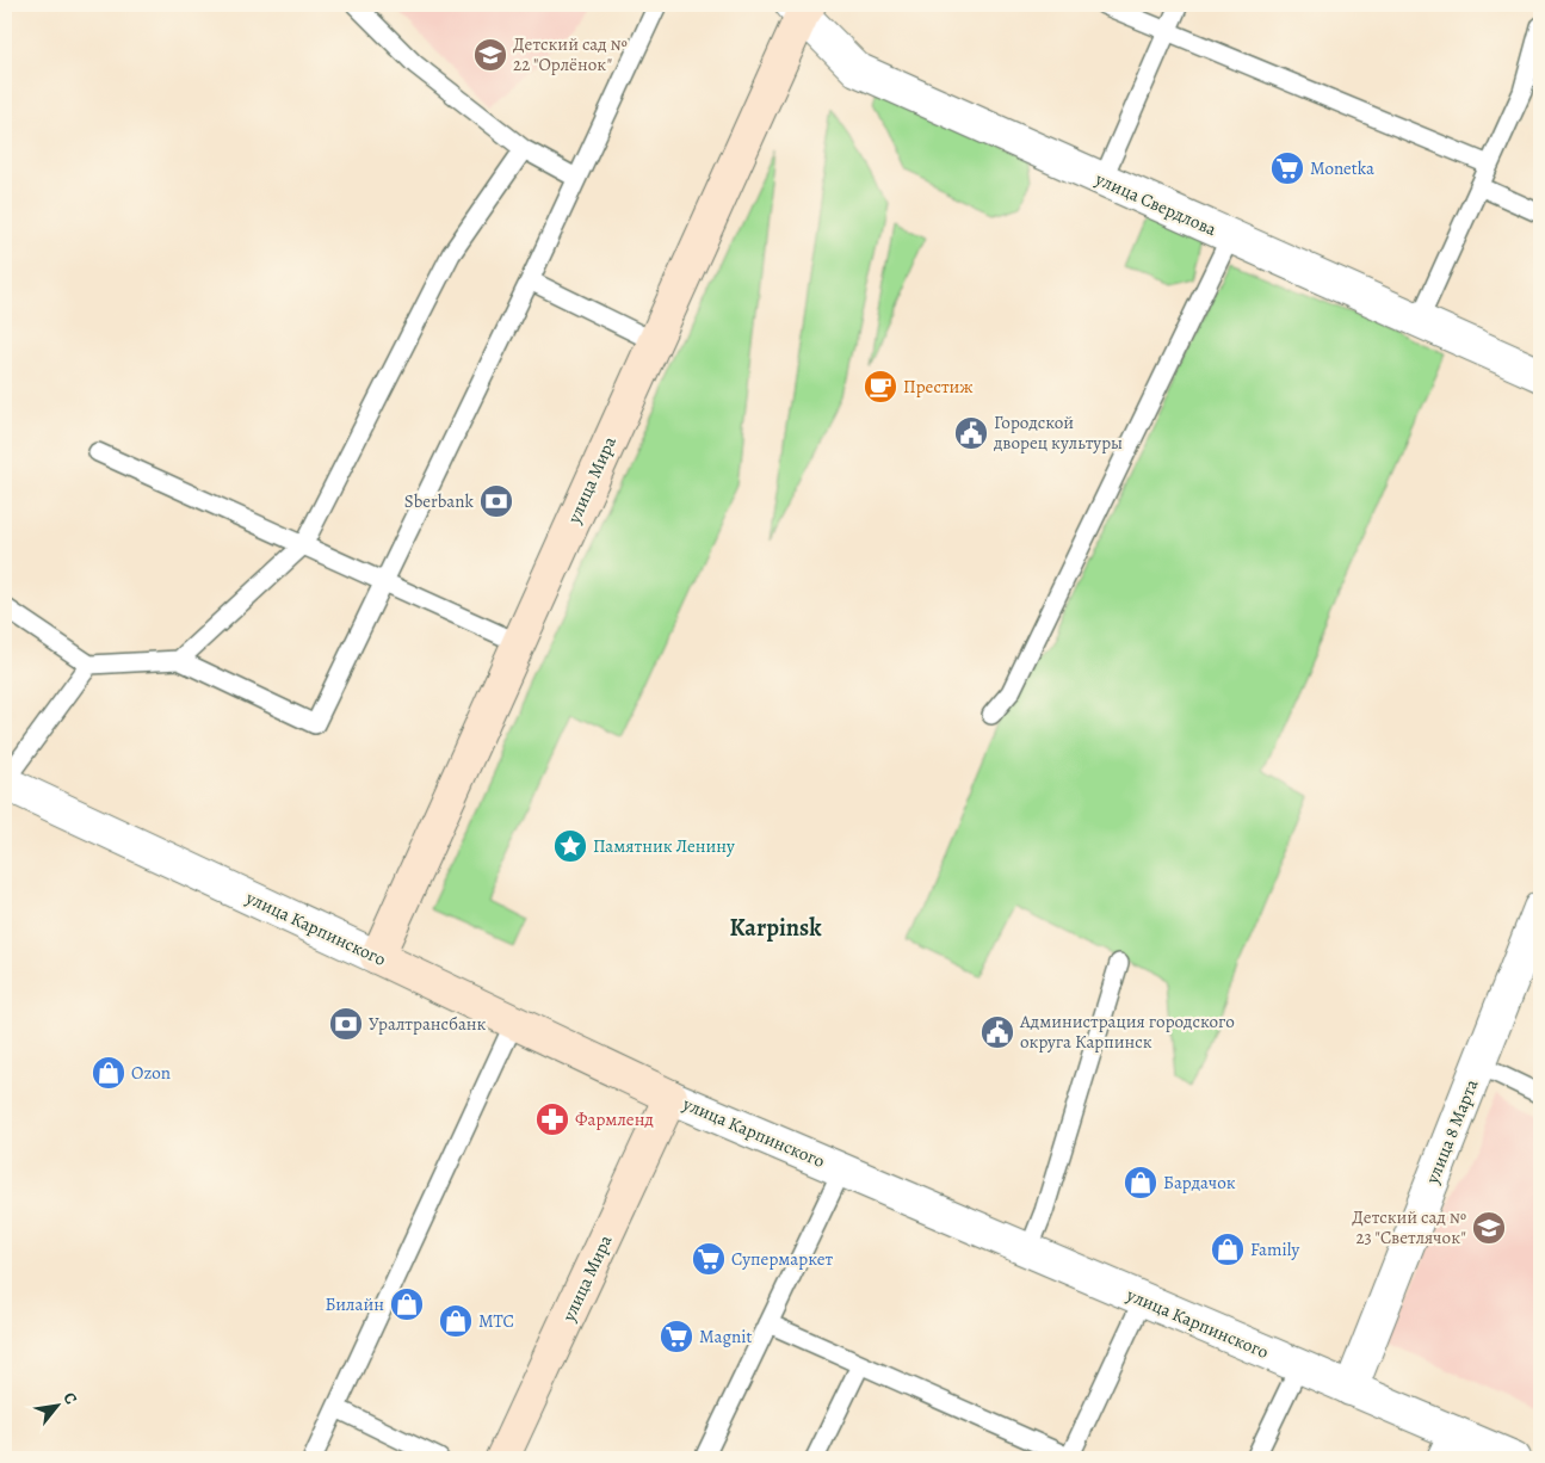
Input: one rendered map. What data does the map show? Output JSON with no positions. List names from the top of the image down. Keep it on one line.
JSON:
{"streets":{"main road":["улица Мира","улица Карпинского"],"street":["улица Свердлова","улица 8 Марта"]},"crossings":[["улица Свердлова","улица Мира"],["улица Мира","улица Карпинского"],["улица Карпинского","улица 8 Марта"]],"districts":["Karpinsk"],"places":{"school or university":["Детский сад № 22 \"Орлёнок\"","Детский сад № 23 \"Светлячок\""],"supermarket":["Monetka","Супермаркет","Magnit"],"cafe":["Престиж"],"public building":["Городской дворец культуры","Администрация городского округа Карпинск"],"bank":["Sberbank","Уралтрансбанк"],"place":["Памятник Ленину"],"shop":["Ozon","Бардачок","Family","Билайн","МТС"],"pharmacy":["Фармленд"]},"north":"top right"}
